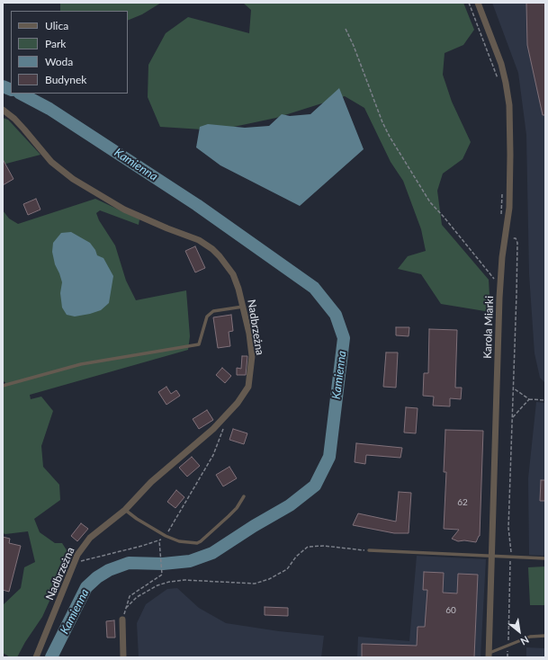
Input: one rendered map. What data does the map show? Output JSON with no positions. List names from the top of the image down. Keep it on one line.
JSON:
{"streets":{"street":["Nadbrzeżna","Karola Miarki"]},"water":["Kamienna"],"house_numbers":["62","60"],"legend":["Ulica","Park","Woda","Budynek"],"north":"bottom right"}
